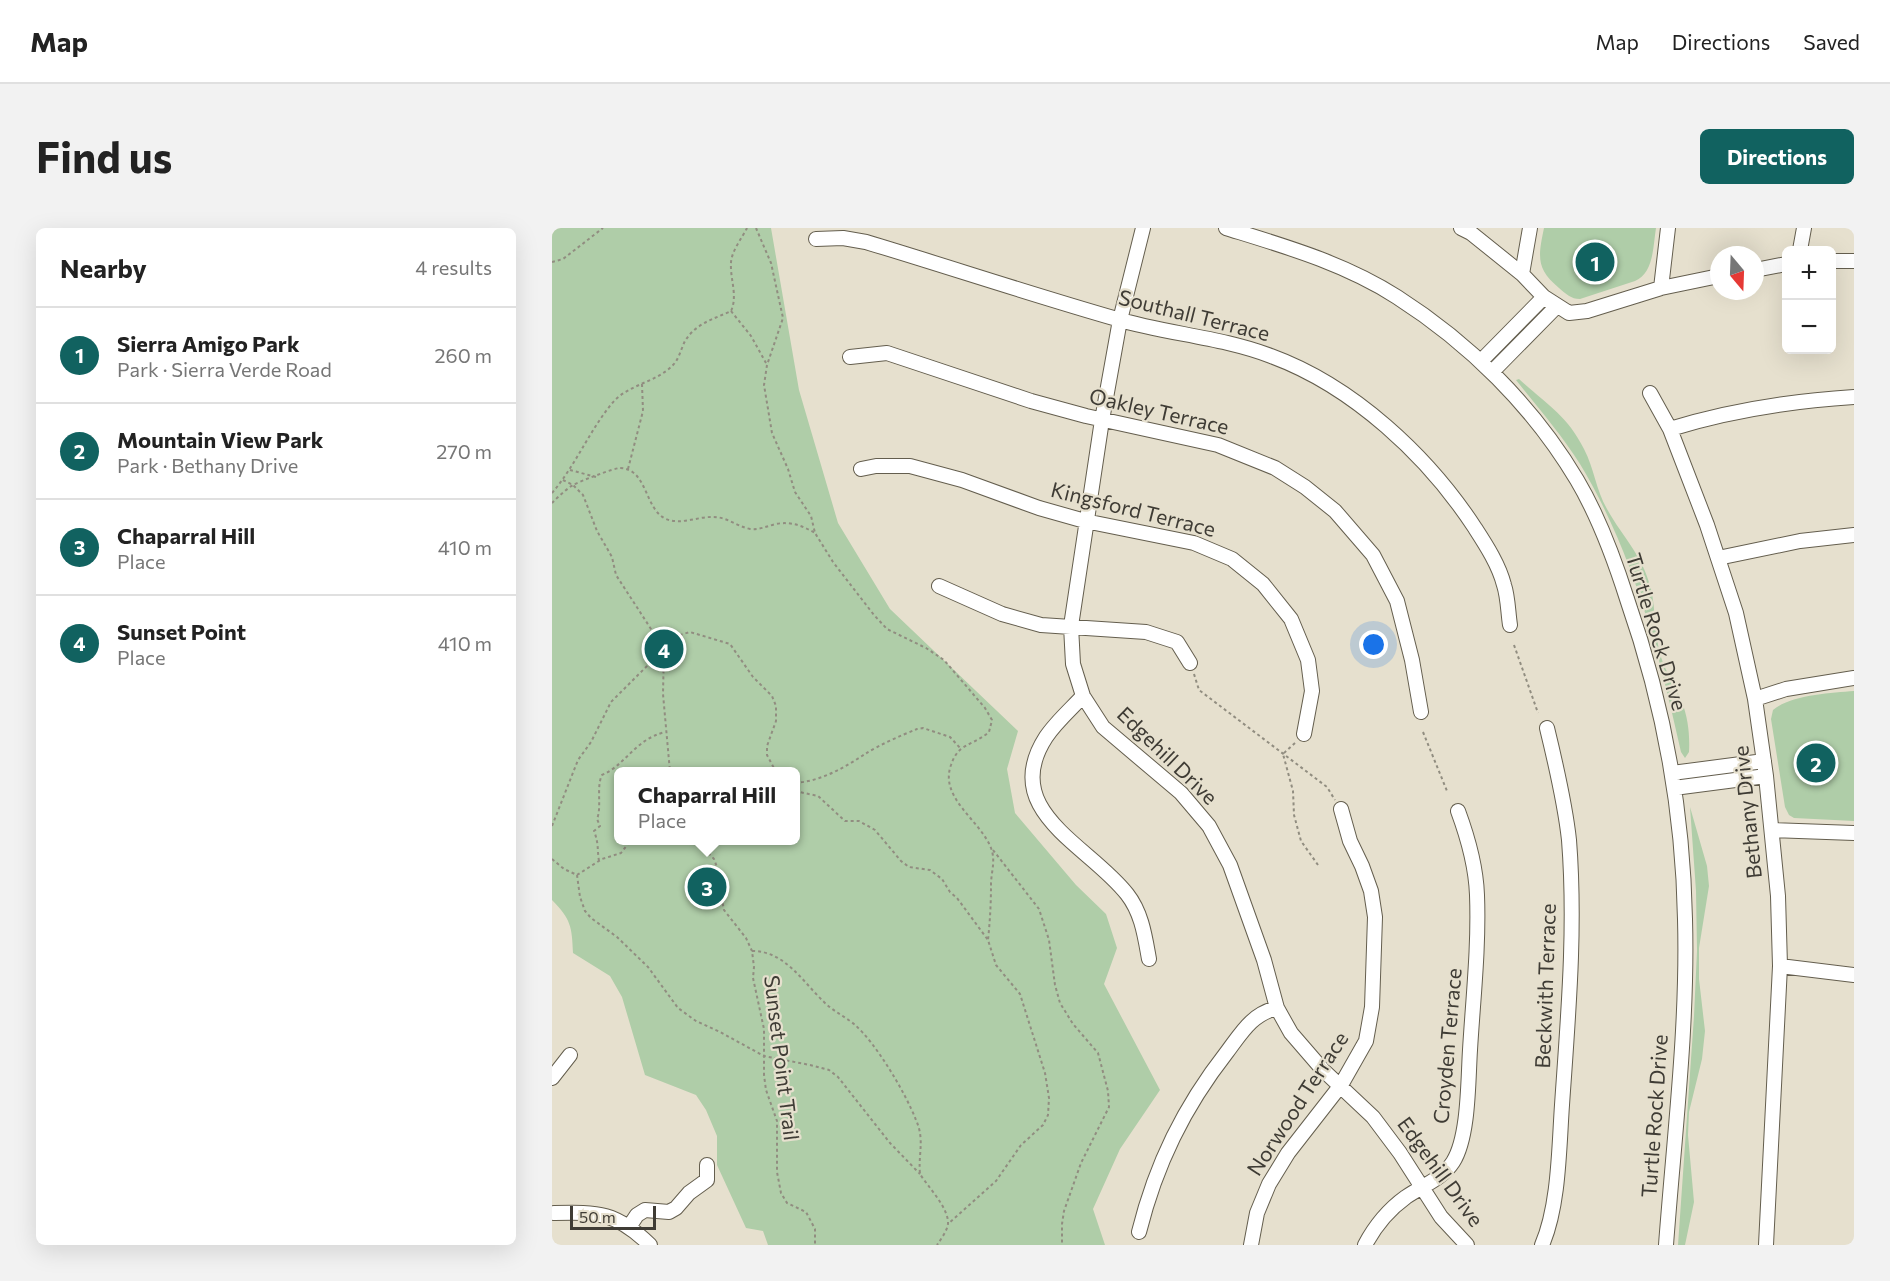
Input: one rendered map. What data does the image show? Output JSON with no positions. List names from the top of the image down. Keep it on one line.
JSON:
{"streets":{"street":["Southall Terrace","Oakley Terrace","Kingsford Terrace","Turtle Rock Drive","Edgehill Drive","Bethany Drive","Beckwith Terrace","Croyden Terrace","Norwood Terrace"],"path":["Sunset Point Trail"]},"crossings":[["Southall Terrace","Edgehill Drive"],["Oakley Terrace","Edgehill Drive"],["Kingsford Terrace","Edgehill Drive"],["Edgehill Drive","Croyden Terrace"],["Edgehill Drive","Norwood Terrace"]],"scale_bar":"50 m","north":"bottom","page":{"header":"Map","nav":["Map","Directions","Saved"],"buttons":"Directions","title":"Find us","heading":["Nearby","4 results"],"pins":["1","4","2","3"],"map_buttons":["+","−"],"list":[{"mark":"1","name":"Sierra Amigo Park","note":"Park · Sierra Verde Road","value":"260 m"},{"mark":"2","name":"Mountain View Park","note":"Park · Bethany Drive","value":"270 m"},{"mark":"3","name":"Chaparral Hill","note":"Place","value":"410 m"},{"mark":"4","name":"Sunset Point","note":"Place","value":"410 m"}],"popup":["Chaparral Hill","Place"],"scale":"50 m"}}
